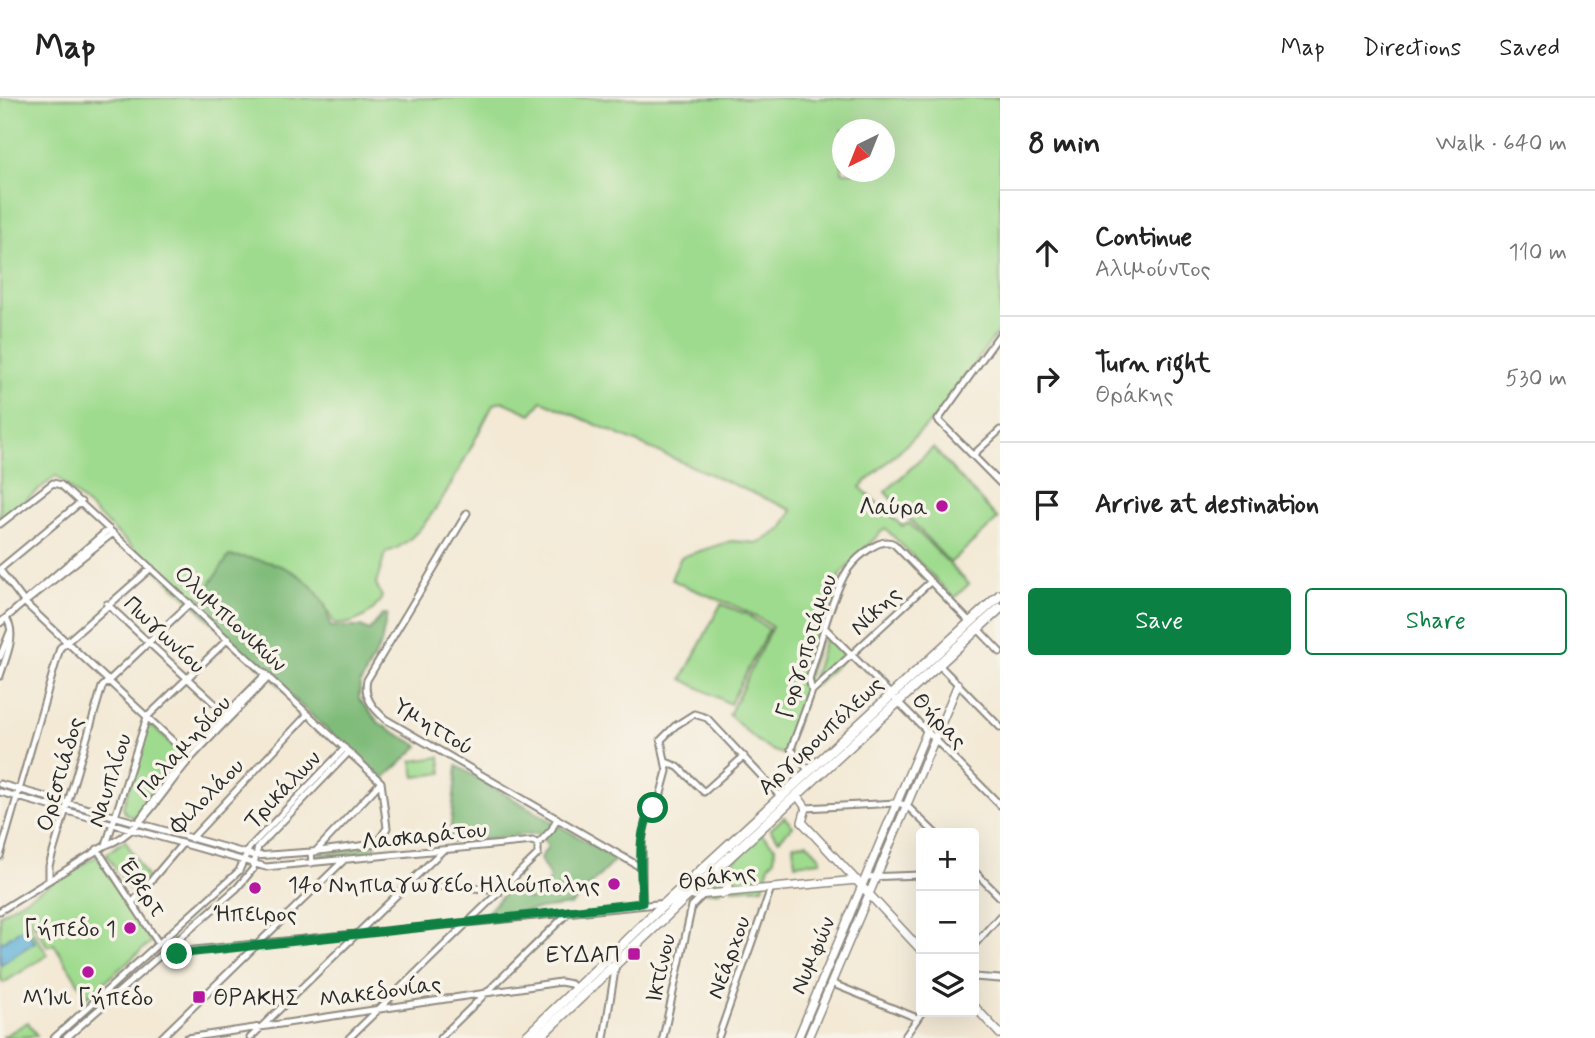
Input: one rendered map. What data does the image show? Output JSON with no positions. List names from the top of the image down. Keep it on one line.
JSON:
{"streets":{"main road":["Αργυρουπόλεως"],"street":["Νίκης","Ολυμπιονικών","Πωγωνίου","Γοργοποτάμου","Θήρας","Υμηττού","Παλαμηδίου","Ορεστιάδος","Ναυπλίου","Τρικάλων","Φιλολάου","Λασκαράτου","Θράκης","Έβερτ","Νυμφών","Νεάρχου","Ικτίνου","Μακεδονίας"]},"crossings":[["Νίκης","Γοργοποτάμου"],["Νίκης","Θήρας"],["Ολυμπιονικών","Παλαμηδίου"],["Ολυμπιονικών","Τρικάλων"],["Ολυμπιονικών","Φιλολάου"],["Ολυμπιονικών","Λασκαράτου"],["Πωγωνίου","Παλαμηδίου"],["Γοργοποτάμου","Θήρας"],["Γοργοποτάμου","Αργυρουπόλεως"],["Θήρας","Αργυρουπόλεως"],["Θήρας","Νυμφών"],["Αργυρουπόλεως","Θράκης"],["Αργυρουπόλεως","Ικτίνου"],["Αργυρουπόλεως","Μακεδονίας"],["Παλαμηδίου","Λασκαράτου"],["Ορεστιάδος","Ναυπλίου"],["Ορεστιάδος","Λασκαράτου"],["Ναυπλίου","Λασκαράτου"],["Ναυπλίου","Έβερτ"],["Τρικάλων","Λασκαράτου"],["Φιλολάου","Λασκαράτου"],["Φιλολάου","Έβερτ"],["Θράκης","Νυμφών"],["Θράκης","Νεάρχου"],["Θράκης","Ικτίνου"]],"places":{"other":["Λαύρα","14ο Νηπιαγωγείο Ηλιούπολης","Ήπειρος","Γήπεδο 1","ΜΊνι Γήπεδο"],"transit":["ΕΥΔΑΠ","ΘΡΑΚΗΣ"]},"north":"bottom left","page":{"header":"Map","nav":["Map","Directions","Saved"],"heading":["8 min","Walk · 640 m"],"list":[["Continue","Αλιμούντος","110 m"],["Turn right","Θράκης","530 m"],"Arrive at destination"],"buttons":["Save","Share"],"map_buttons":["+","−"]}}
